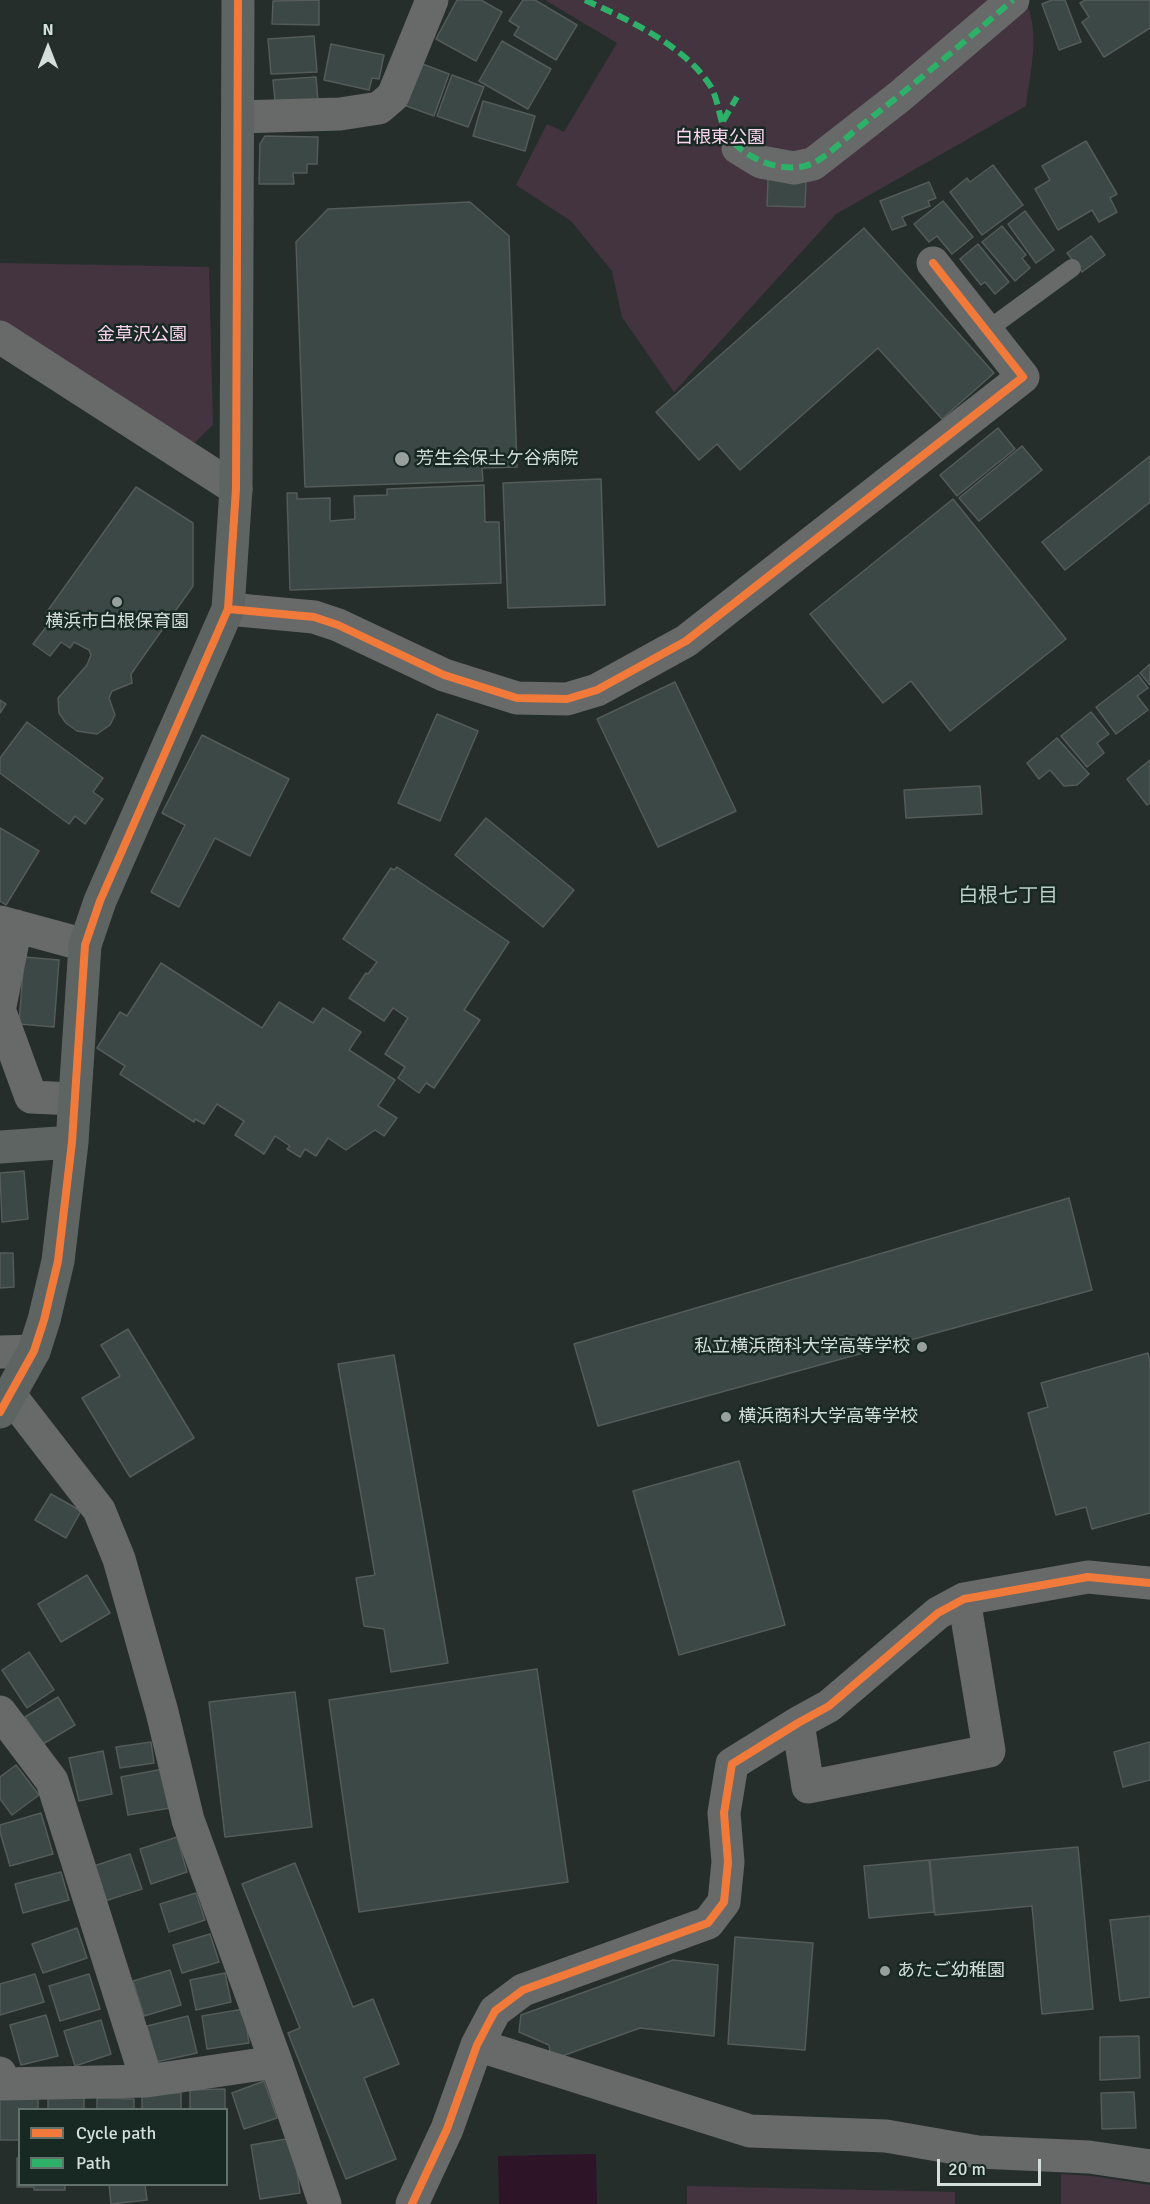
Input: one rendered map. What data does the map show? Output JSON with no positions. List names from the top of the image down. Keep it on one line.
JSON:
{"districts":["白根七丁目"],"parks":["白根東公園","金草沢公園"],"places":["芳生会保土ケ谷病院","横浜市白根保育園","私立横浜商科大学高等学校","横浜商科大学高等学校","あたご幼稚園"],"legend":["Cycle path","Path"],"scale_bar":"20 m","north":"top"}
